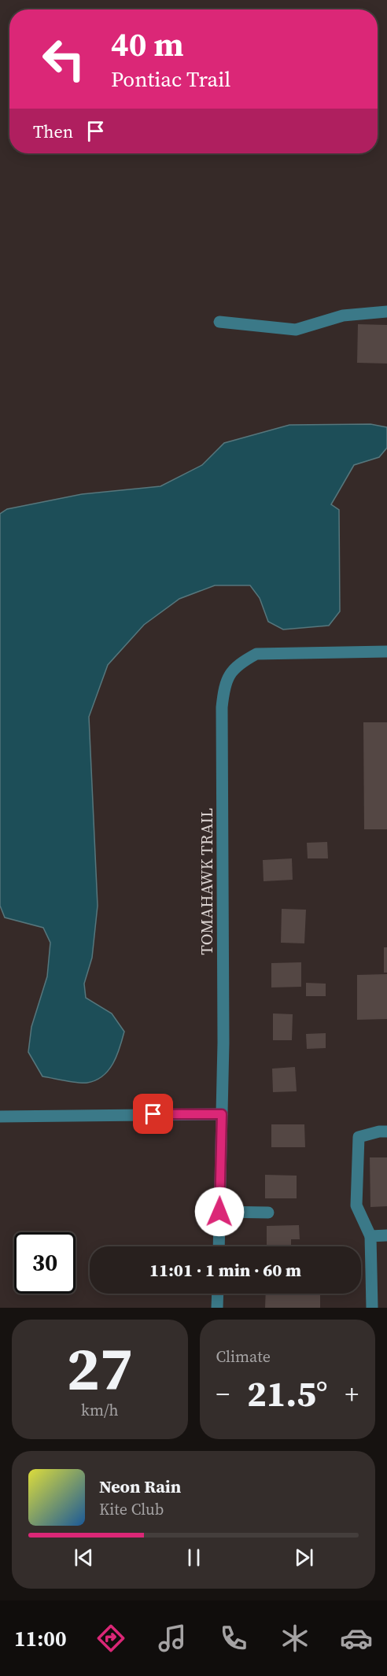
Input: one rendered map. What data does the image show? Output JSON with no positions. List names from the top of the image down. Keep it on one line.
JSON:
{"streets":{"street":["TOMAHAWK TRAIL"]},"page":{"turn":["40 m","Pontiac Trail"],"then":"Then","limit":"30","trip":"11:01 · 1 min · 60 m","tile":[["27","km/h"],"Climate"],"heat":["−","21.5°","+"],"song":["Neon Rain","Kite Club"],"tabs":"11:00"}}
